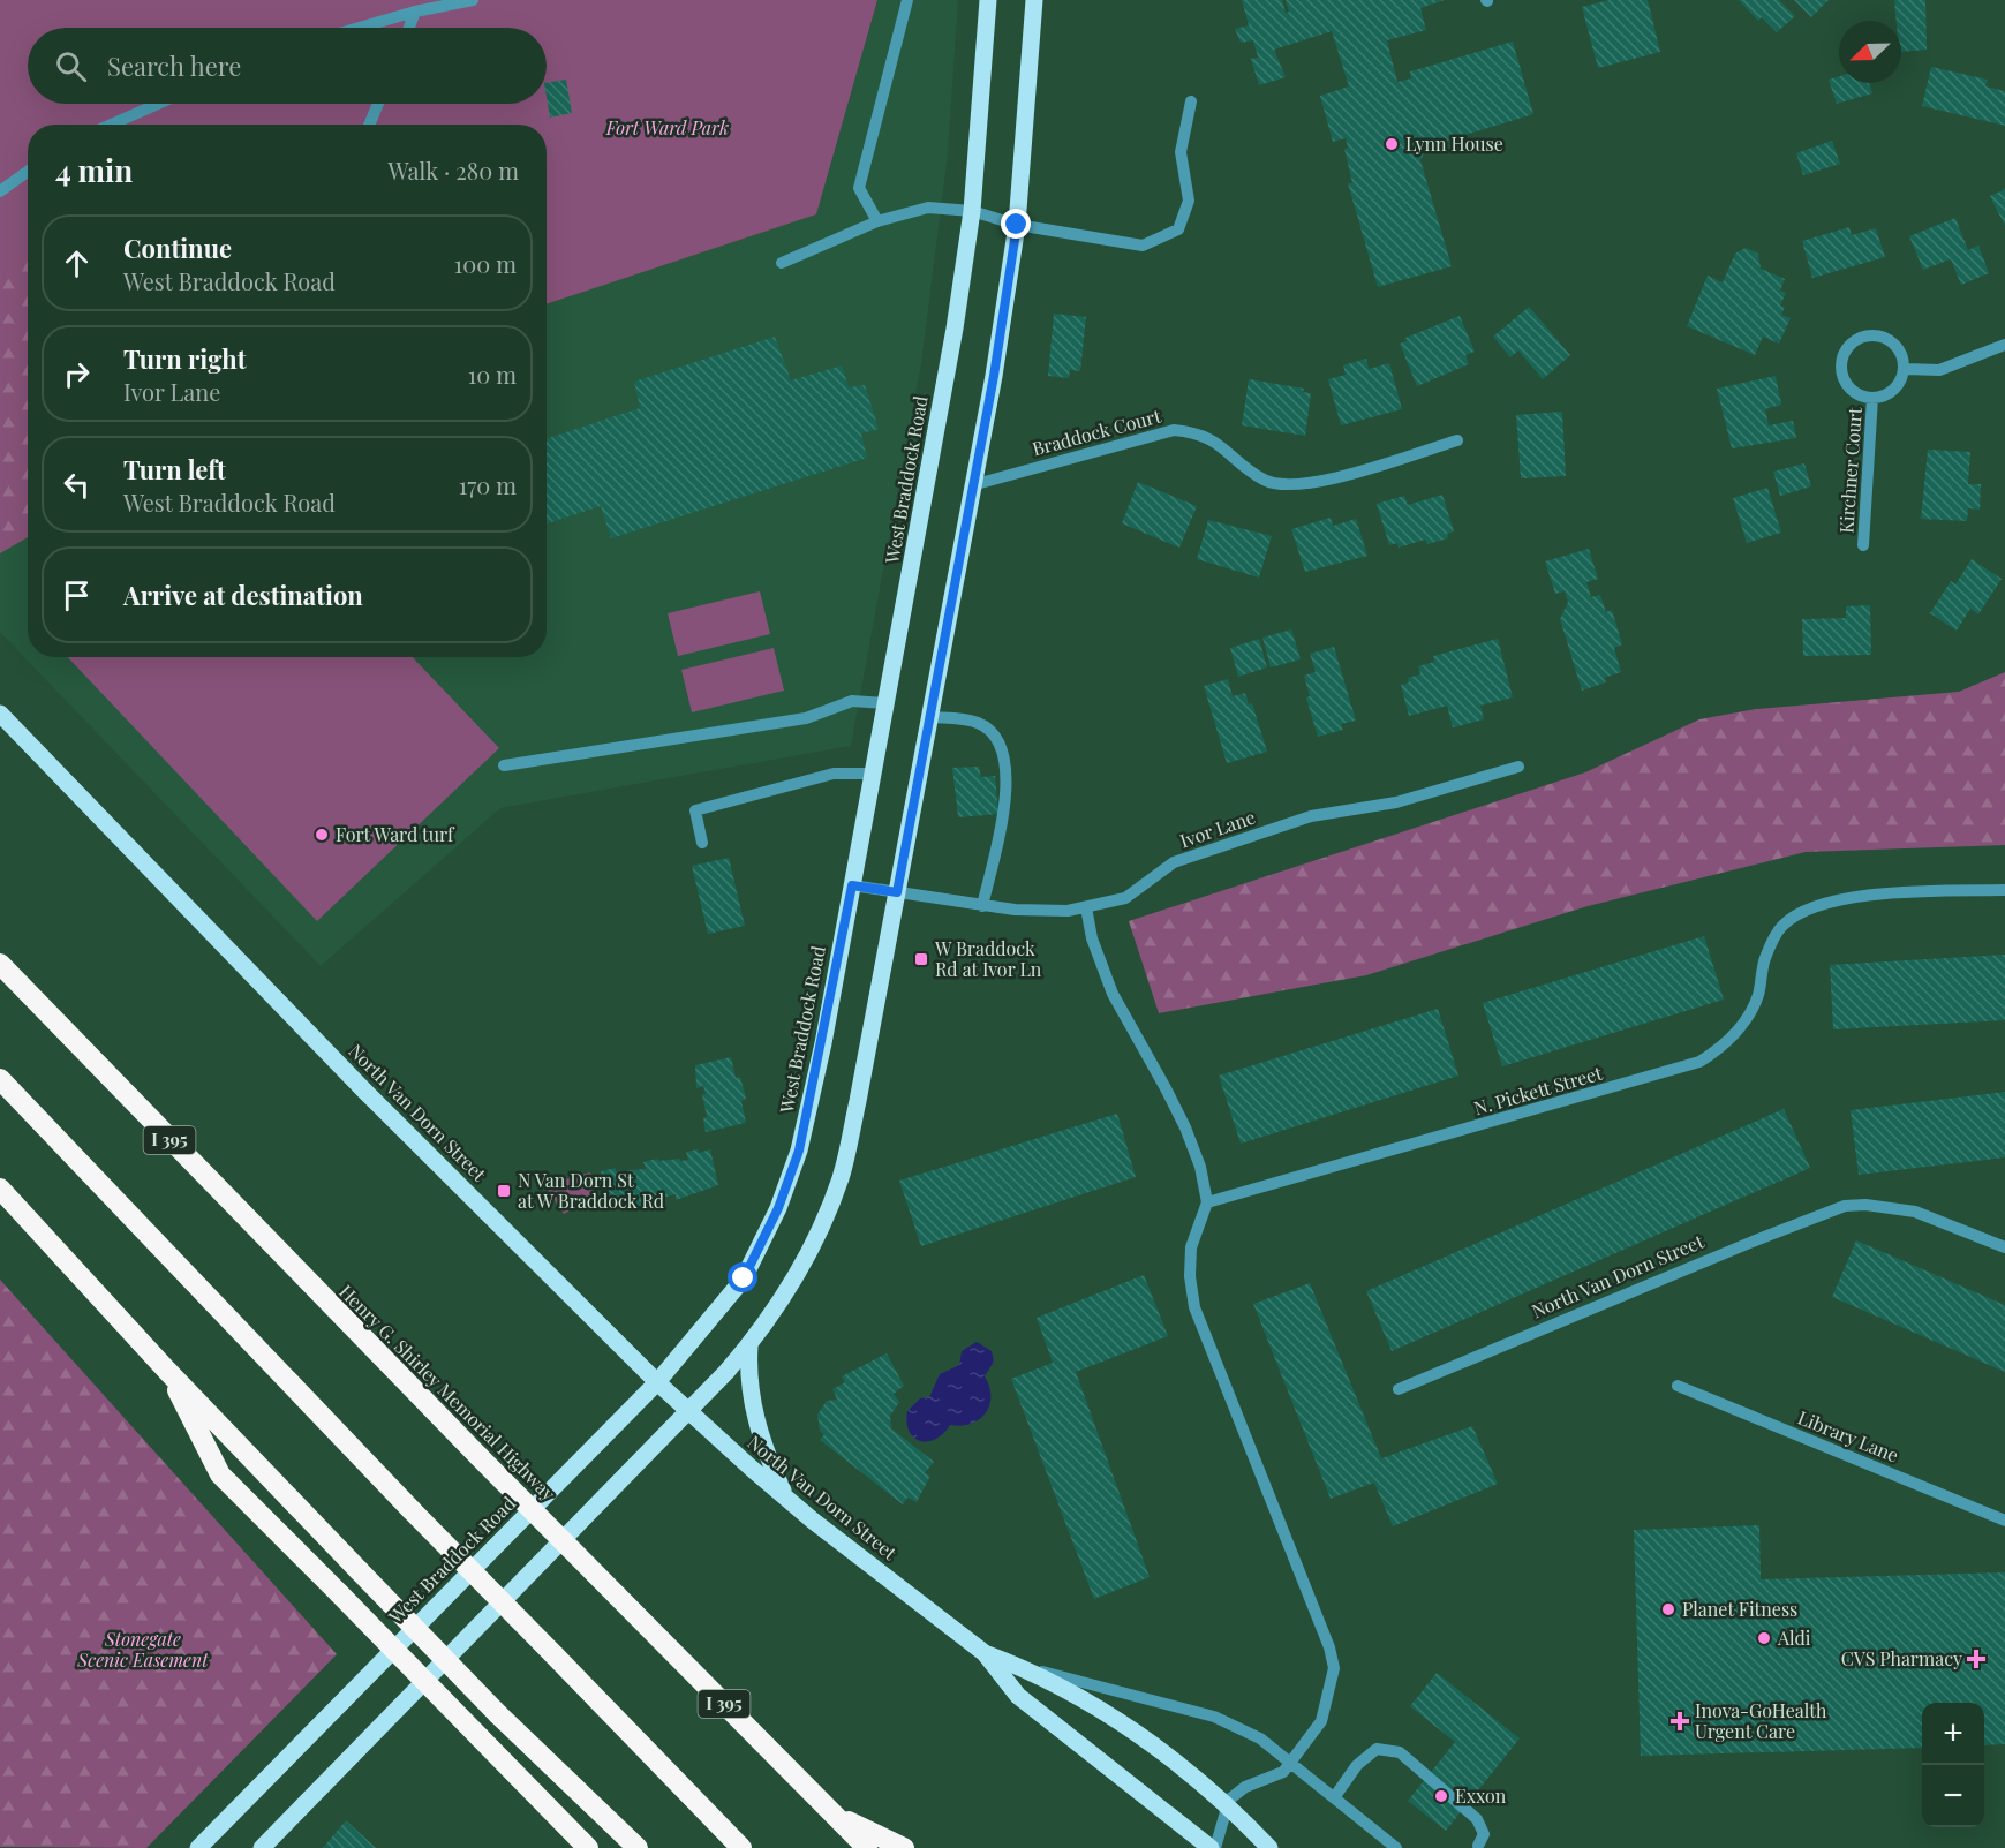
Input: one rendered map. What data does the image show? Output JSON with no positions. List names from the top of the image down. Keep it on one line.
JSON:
{"streets":{"highway":["I 395","Henry G. Shirley Memorial Highway"],"main road":["West Braddock Road","North Van Dorn Street"],"street":["Braddock Court","Kirchner Court","Ivor Lane","N. Pickett Street","Library Lane"]},"crossings":[["West Braddock Road","Ivor Lane"],["West Braddock Road","North Van Dorn Street"]],"parks":["Fort Ward Park","Stonegate Scenic Easement"],"places":{"other":["Lynn House","Fort Ward turf","Planet Fitness","Aldi","Exxon"],"transit":["W Braddock Rd at Ivor Ln","N Van Dorn St at W Braddock Rd"],"health":["CVS Pharmacy","Inova-GoHealth Urgent Care"]},"north":"bottom left","page":{"search":"Search here","heading":["4 min","Walk · 280 m"],"list":[["Continue","West Braddock Road","100 m"],["Turn right","Ivor Lane","10 m"],["Turn left","West Braddock Road","170 m"],"Arrive at destination"],"map_buttons":["+","−"]}}
